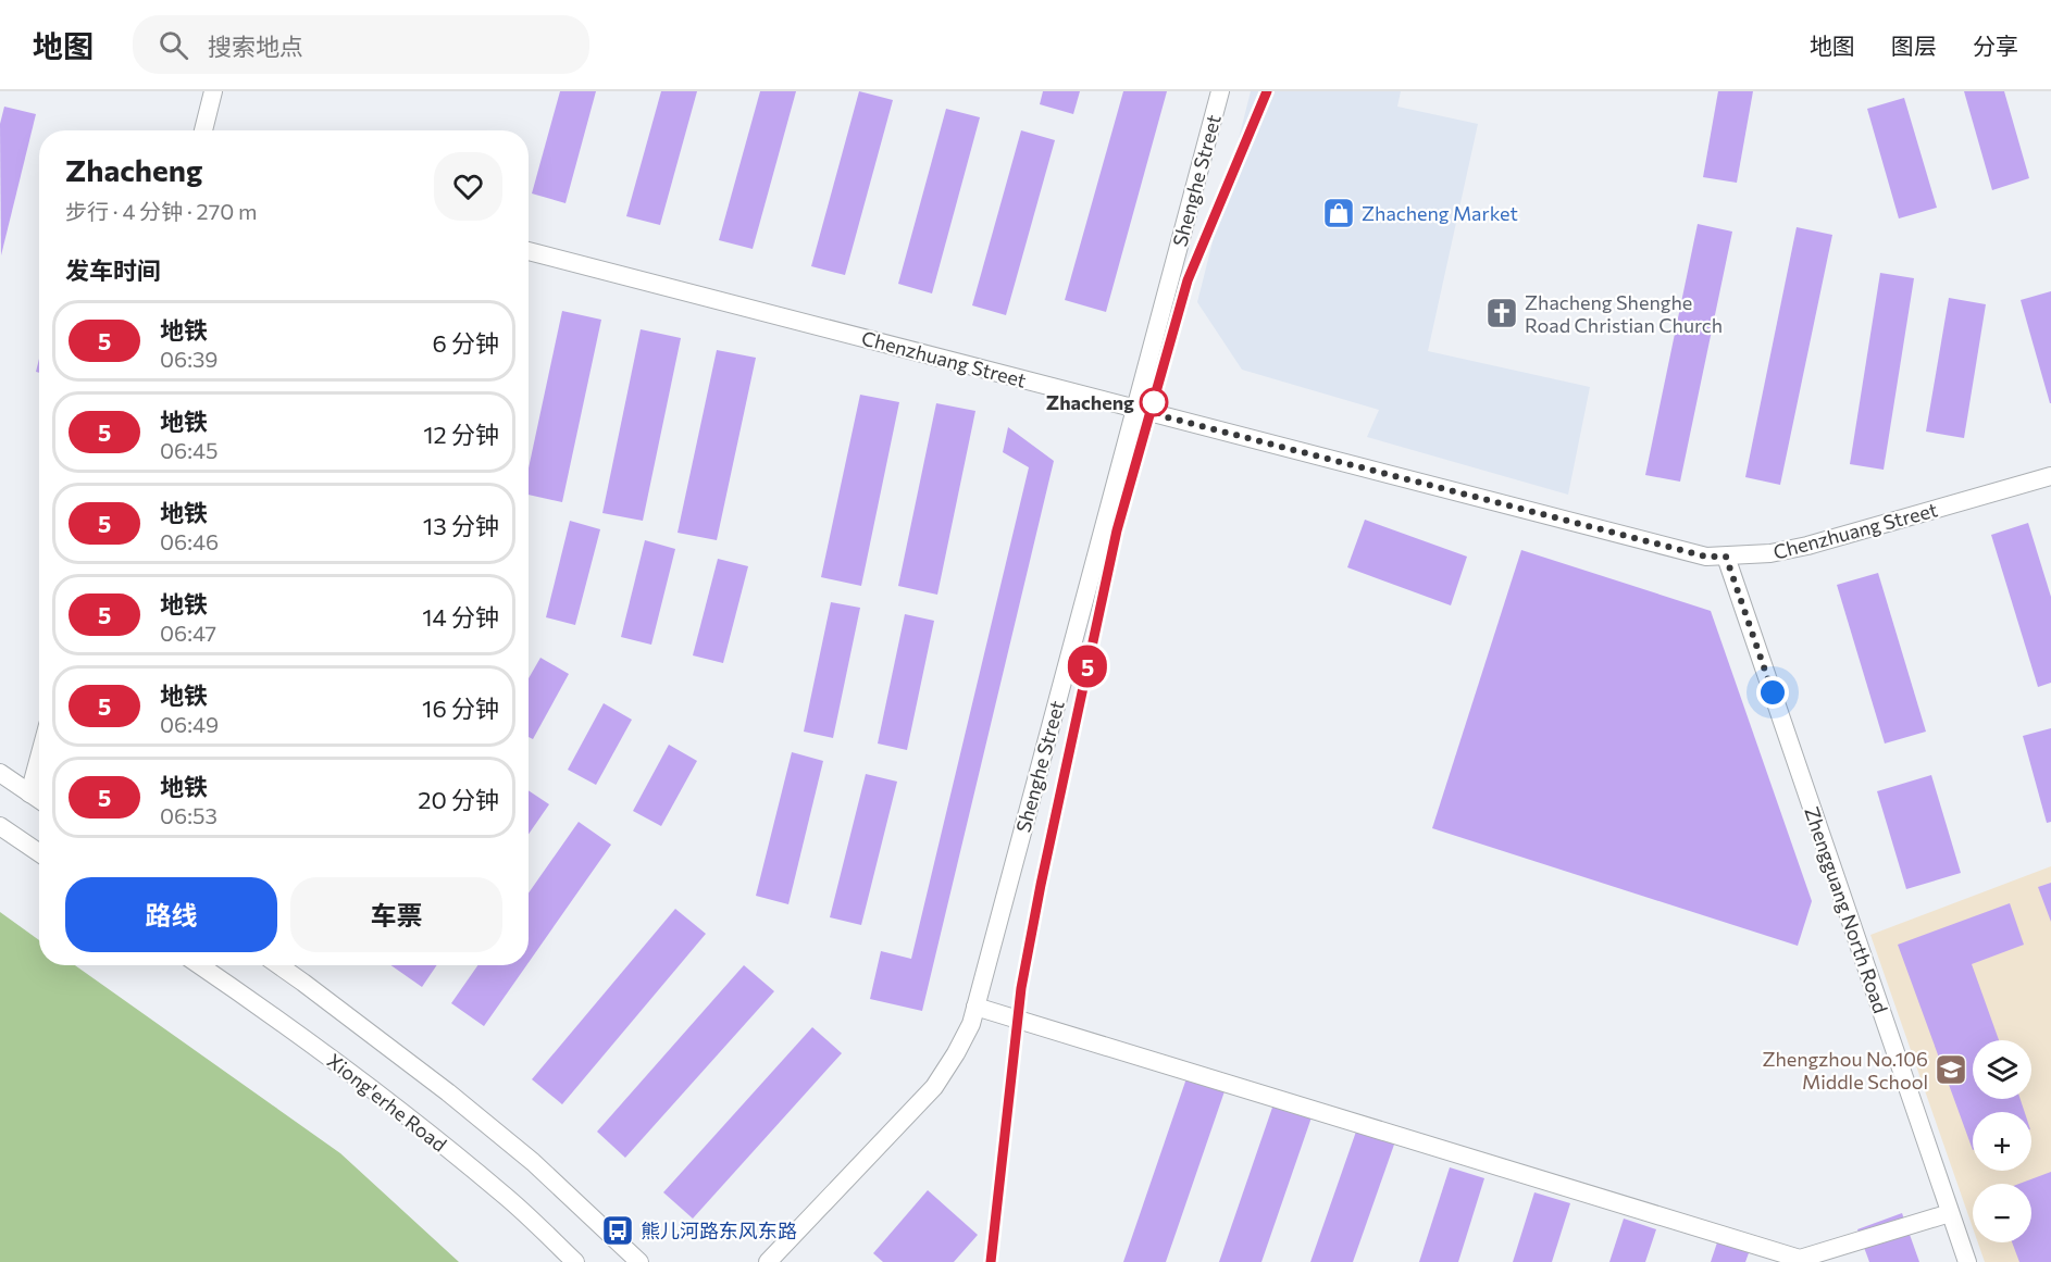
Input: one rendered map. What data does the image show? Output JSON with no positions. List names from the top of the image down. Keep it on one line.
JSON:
{"streets":{"street":["Shenghe Street","Chenzhuang Street","Zhengguang North Road","Xiong'erhe Road"]},"crossings":[["Shenghe Street","Chenzhuang Street"],["Chenzhuang Street","Zhengguang North Road"]],"places":{"shop":["Zhacheng Market"],"church":["Zhacheng Shenghe Road Christian Church"],"other":["Zhacheng"],"school or university":["Zhengzhou No.106 Middle School"],"bus stop":["熊儿河路东风东路"]},"lines":["metro line 5"],"page":{"header":"地图","search":"搜索地点","nav":["地图","图层","分享"],"on_map":"5","heading":[["Zhacheng","步行 · 4 分钟 · 270 m"],"发车时间"],"list":[{"mark":"5","name":"地铁","note":"06:39","value":"6 分钟"},{"mark":"5","name":"地铁","note":"06:45","value":"12 分钟"},{"mark":"5","name":"地铁","note":"06:46","value":"13 分钟"},{"mark":"5","name":"地铁","note":"06:47","value":"14 分钟"},{"mark":"5","name":"地铁","note":"06:49","value":"16 分钟"},{"mark":"5","name":"地铁","note":"06:53","value":"20 分钟"}],"buttons":["路线","车票"],"map_buttons":["+","−"]}}
